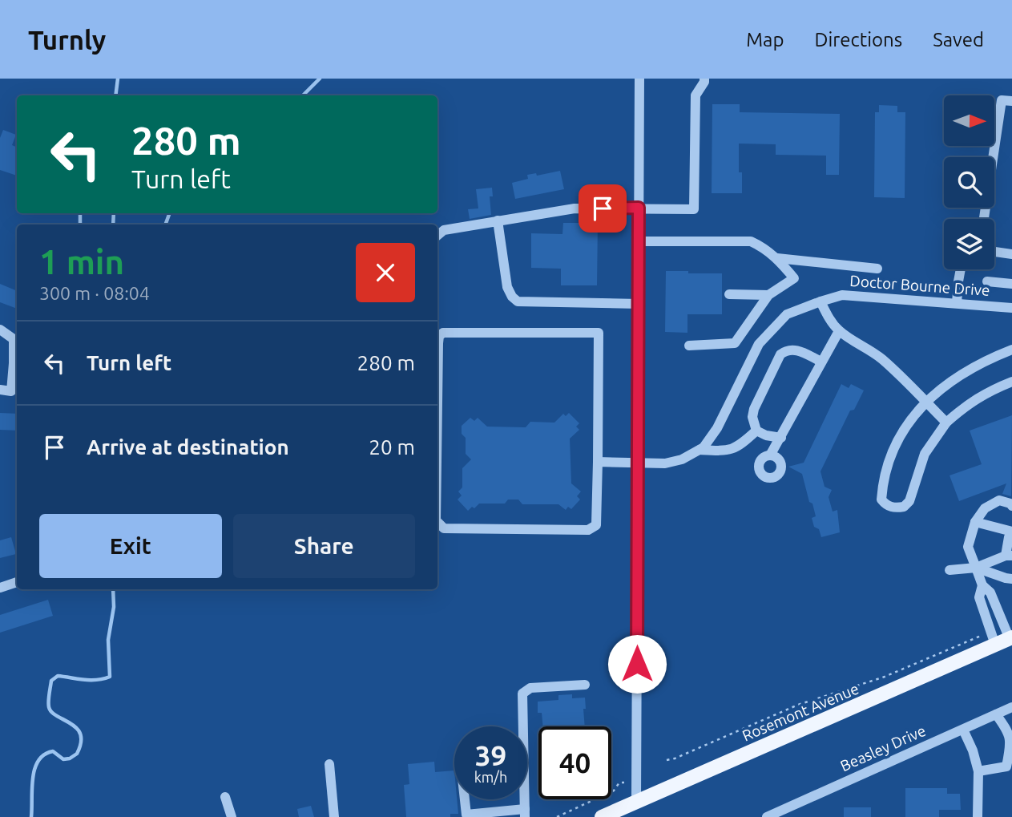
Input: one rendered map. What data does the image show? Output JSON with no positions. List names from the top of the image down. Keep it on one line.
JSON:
{"streets":{"main road":["Rosemont Avenue"],"street":["Doctor Bourne Drive","Beasley Drive"]},"north":"right","page":{"header":"Turnly","nav":["Map","Directions","Saved"],"turn":["280 m","Turn left"],"heading":["1 min","300 m · 08:04"],"list":[{"name":"Turn left","value":"280 m"},{"name":"Arrive at destination","value":"20 m"}],"buttons":["Exit","Share"],"speed":"39 km/h","limit":"40"}}
